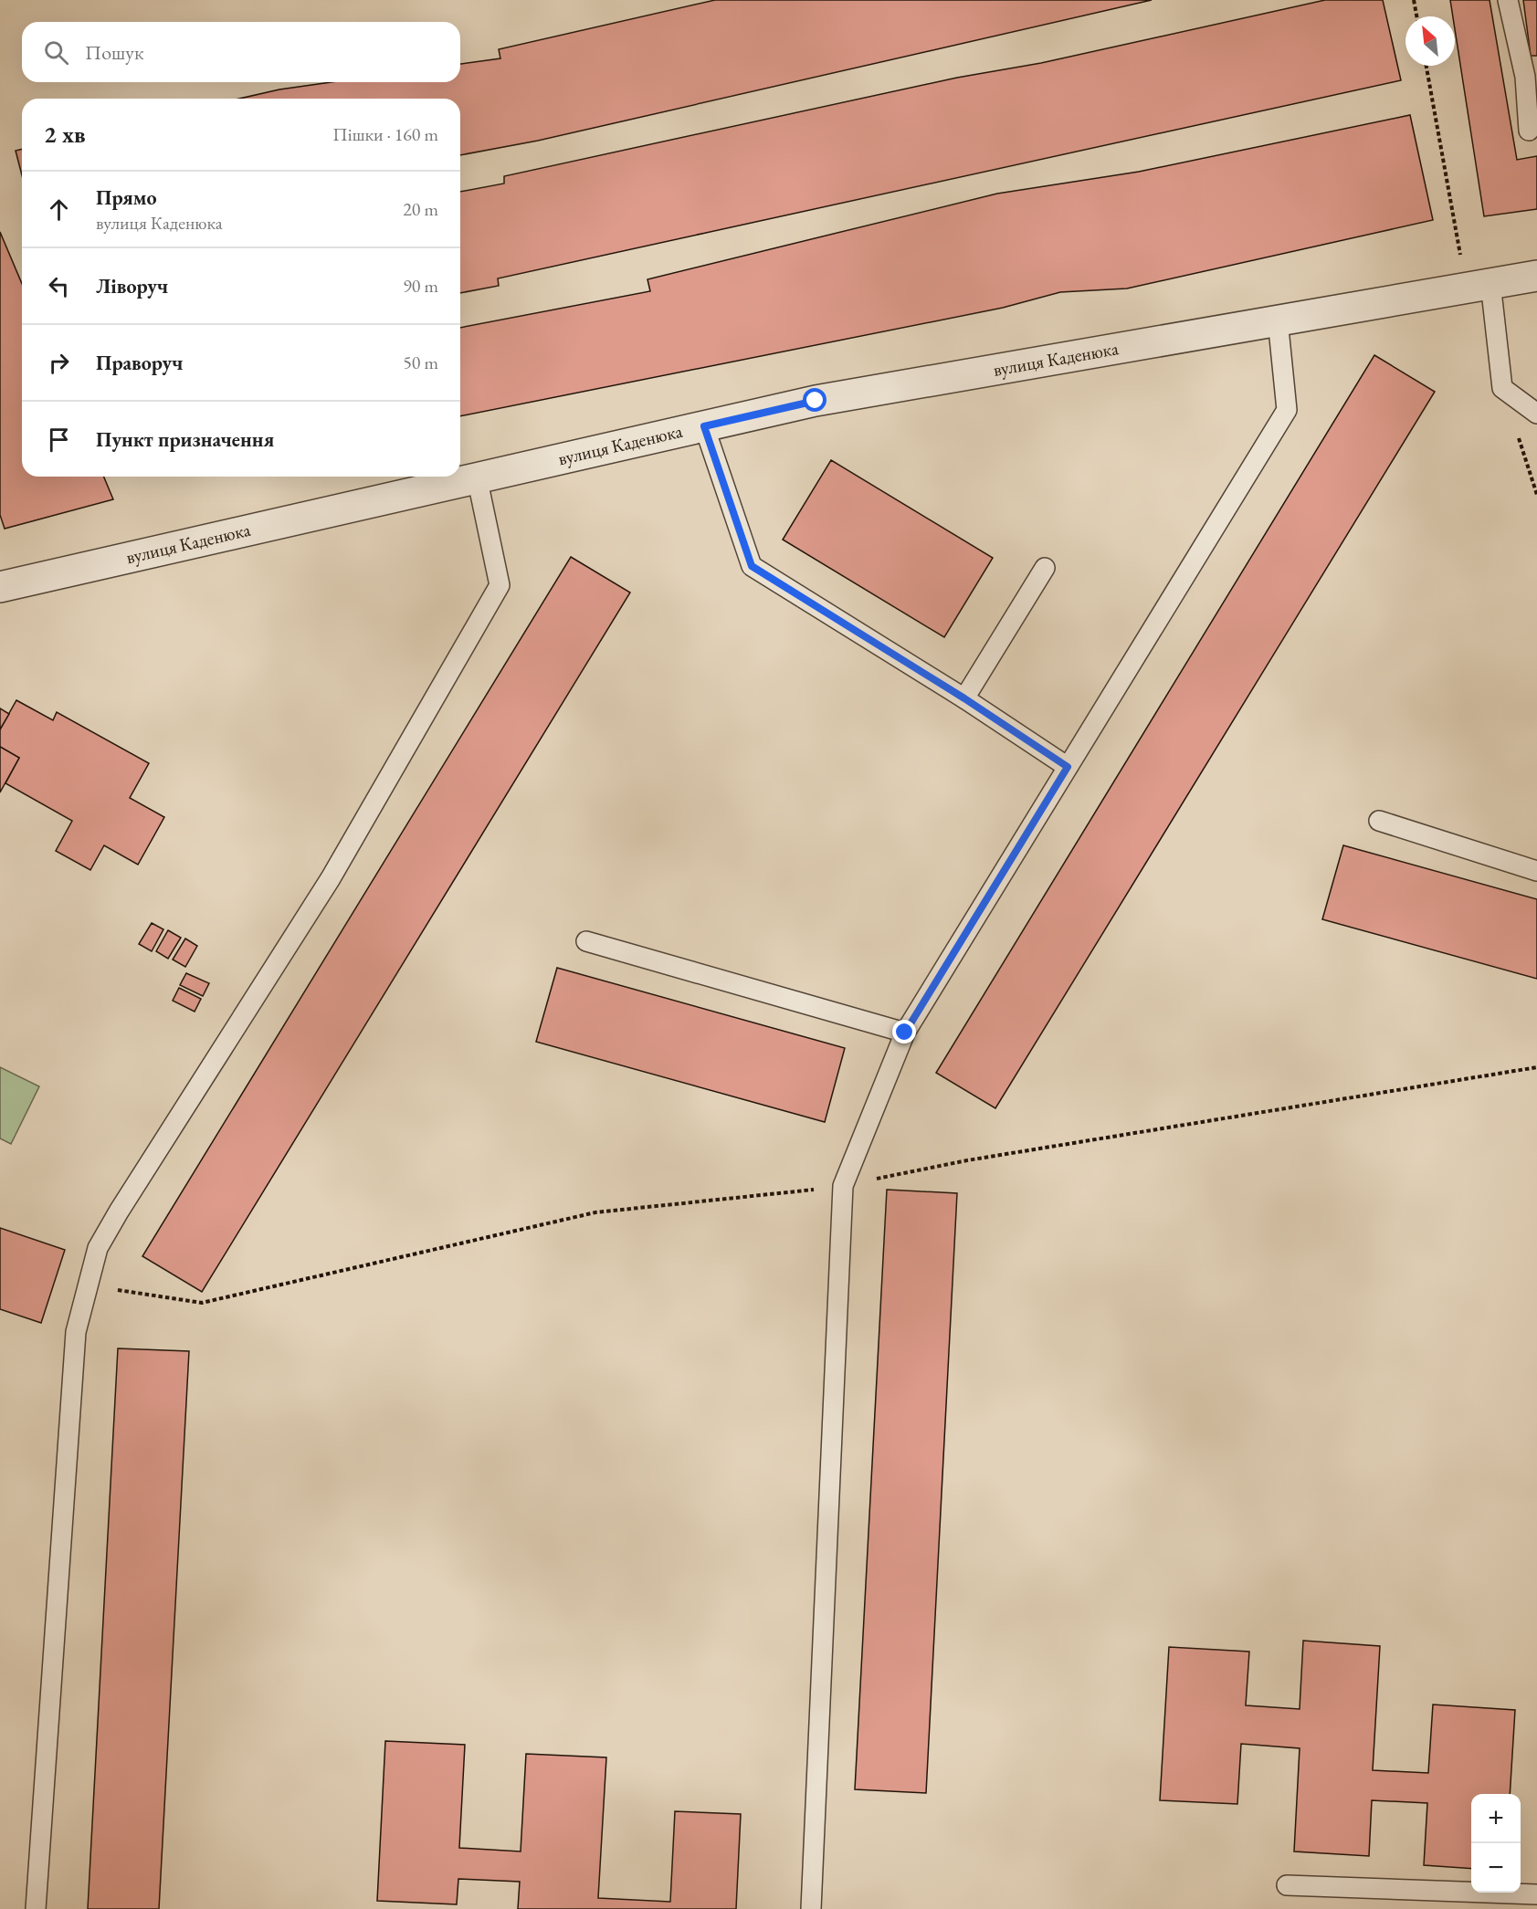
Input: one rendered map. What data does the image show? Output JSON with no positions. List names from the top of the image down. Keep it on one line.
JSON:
{"streets":{"street":["вулиця Каденюка"]},"north":"top left","page":{"search":"Пошук","heading":["2 хв","Пішки · 160 m"],"list":[["Прямо","вулиця Каденюка","20 m"],["Ліворуч","90 m"],["Праворуч","50 m"],"Пункт призначення"],"map_buttons":["+","−"]}}
